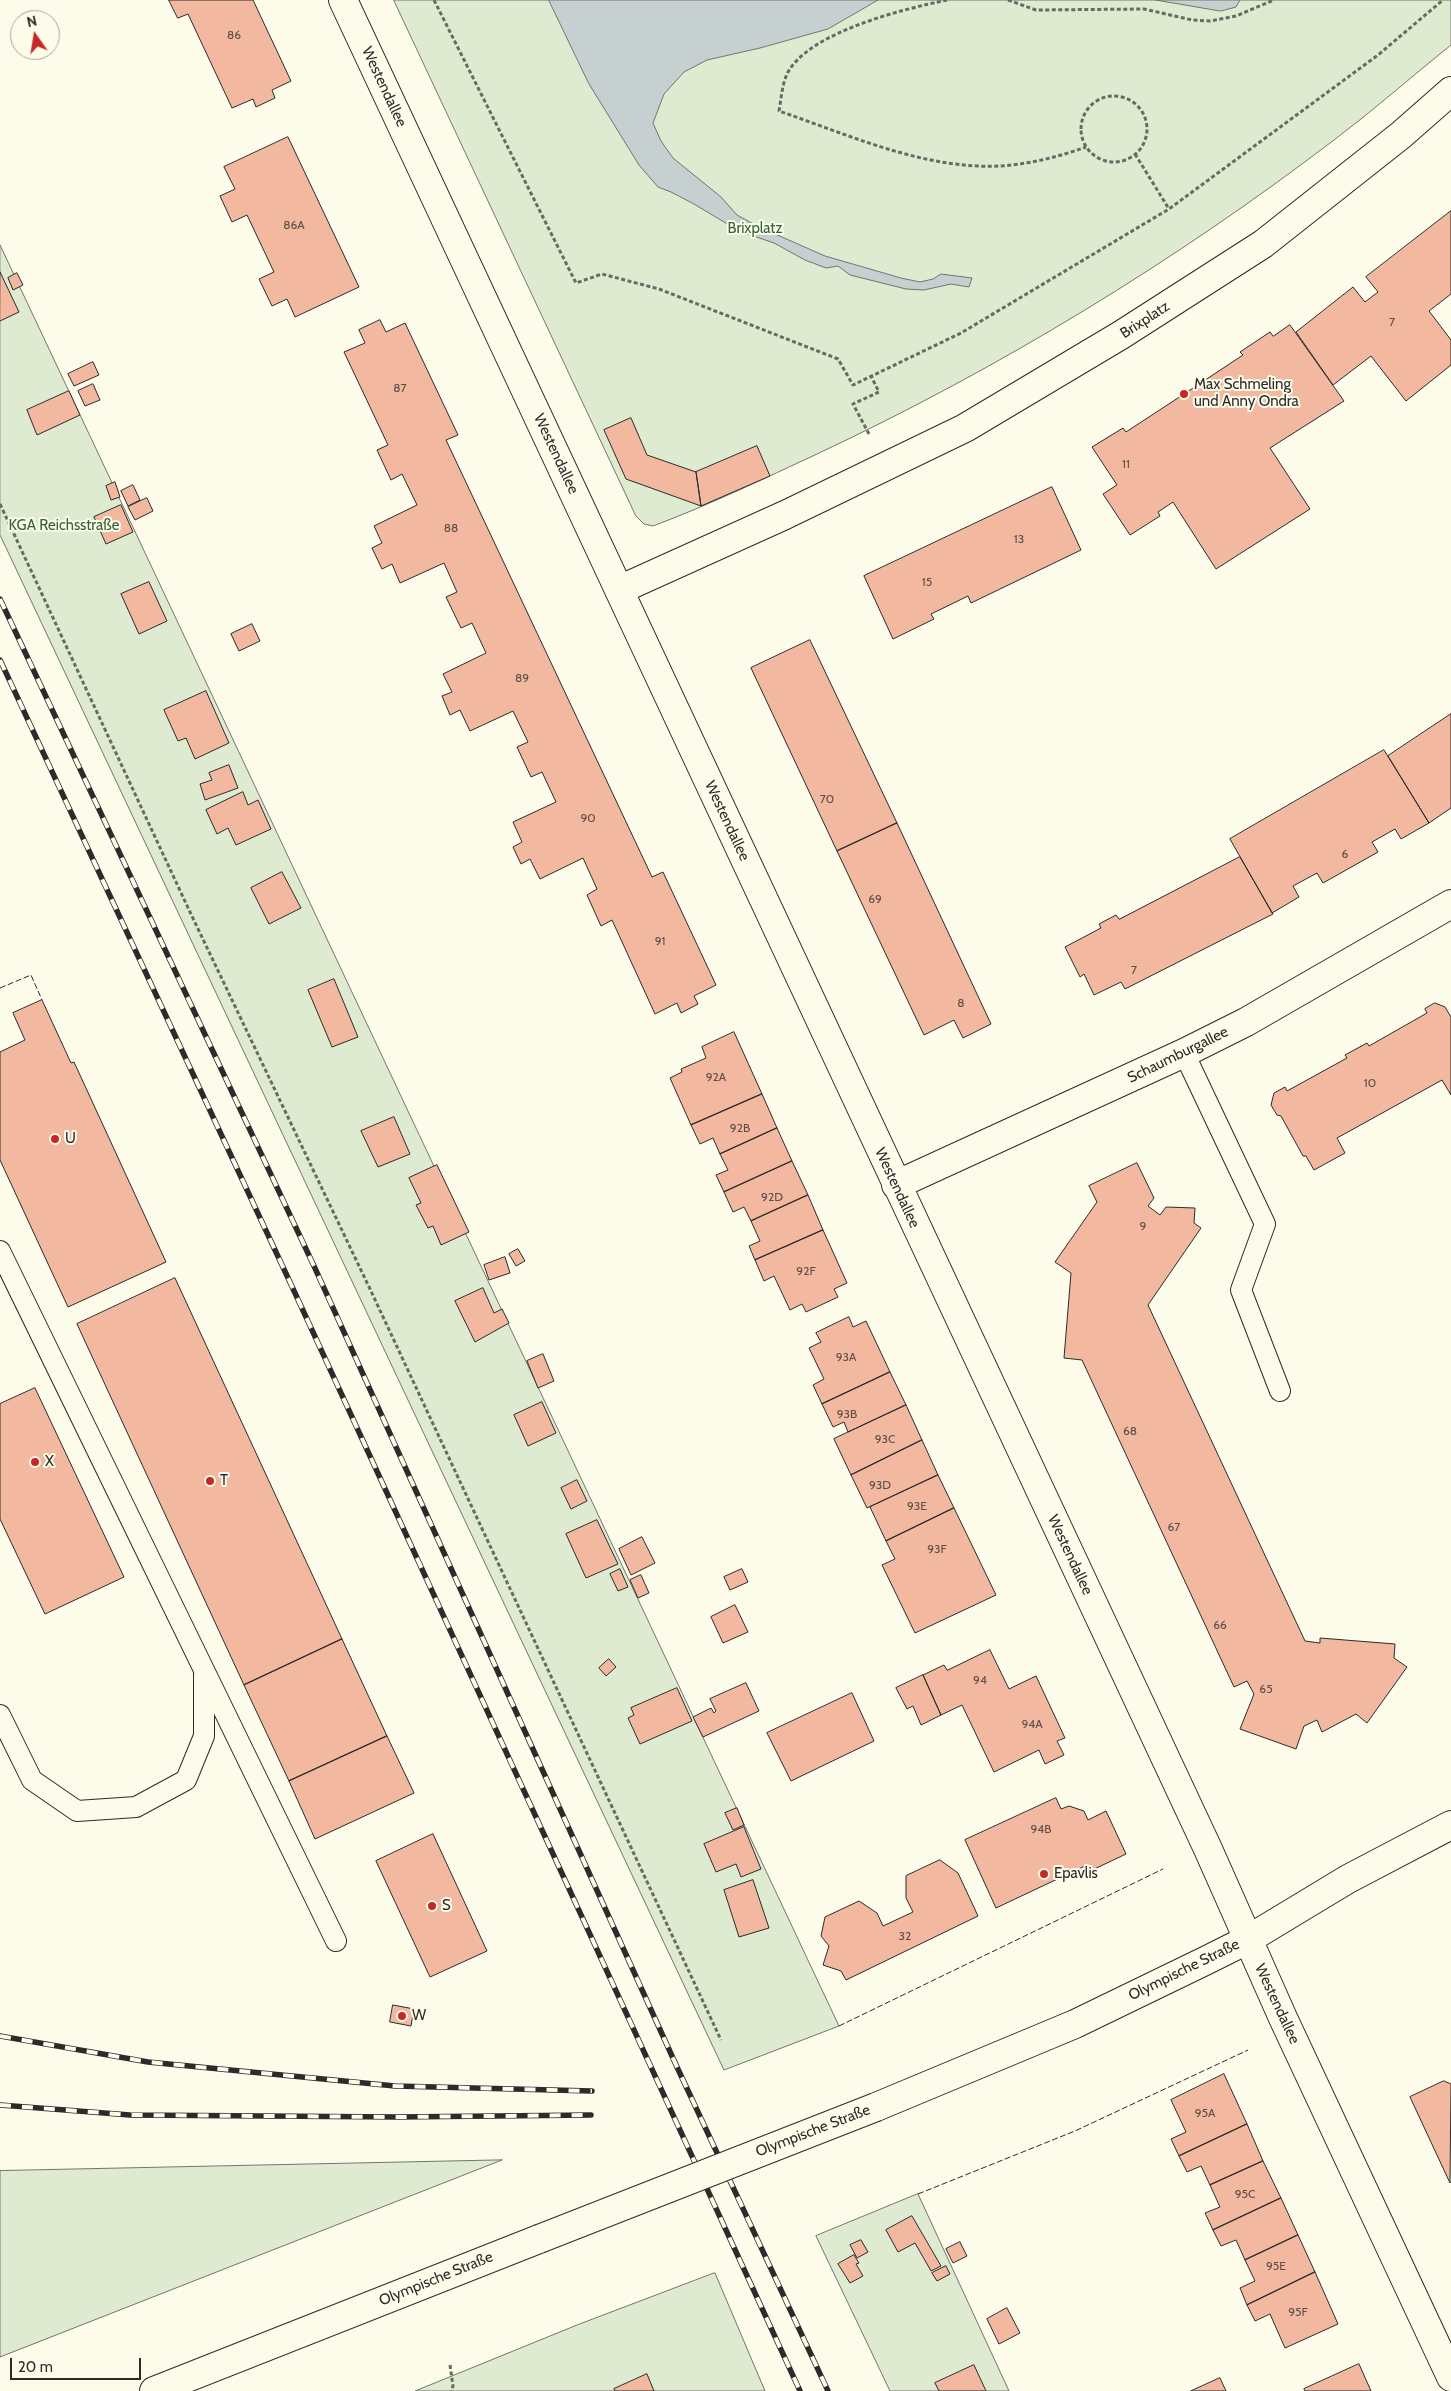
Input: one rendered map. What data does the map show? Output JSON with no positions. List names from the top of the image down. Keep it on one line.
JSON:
{"streets":{"street":["Westendallee","Brixplatz","Schaumburgallee","Olympische Straße"]},"crossings":[["Westendallee","Brixplatz"],["Westendallee","Schaumburgallee"],["Westendallee","Olympische Straße"]],"parks":["Brixplatz","KGA Reichsstraße"],"places":["Max Schmeling und Anny Ondra","U","X","T","Epavlis","S","W"],"house_numbers":["86","86A","7","87","11","88","13","15","89","70","90","6","69","91","7","8","92A","10","92B","92D","9","92F","93A","93B","68","93C","93D","93E","67","93F","66","94","65","94A","94B","32","95A","95C","95E","95F"],"scale_bar":"20 m","north":"top"}
